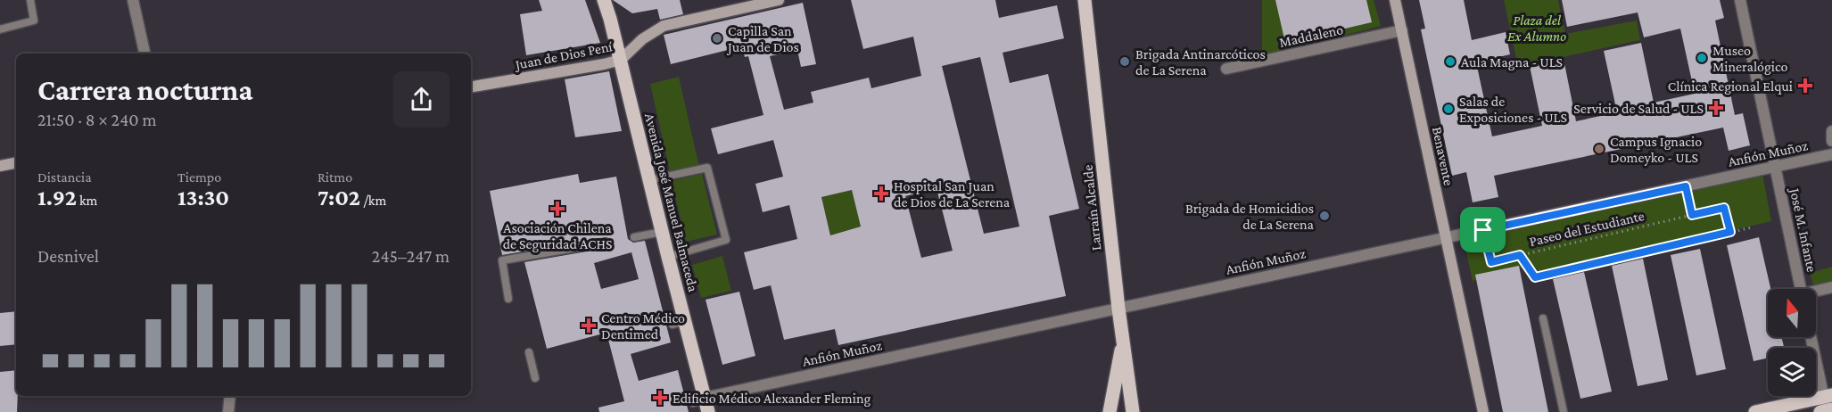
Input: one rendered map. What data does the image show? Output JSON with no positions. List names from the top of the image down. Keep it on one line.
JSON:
{"streets":{"main road":["Juan de Dios Pení","Benavente","Avenida José Manuel Balmaceda","Larraín Alcalde"],"street":["Maddaleno","Anfión Muñoz","José M. Infante"],"path":["Paseo del Estudiante"]},"crossings":[["Maddaleno","Benavente"],["Juan de Dios Pení","Avenida José Manuel Balmaceda"],["Anfión Muñoz","Benavente"],["Anfión Muñoz","Avenida José Manuel Balmaceda"],["Anfión Muñoz","Larraín Alcalde"],["Anfión Muñoz","Paseo del Estudiante"],["Anfión Muñoz","José M. Infante"]],"parks":["Plaza del Ex Alumno"],"places":{"other":["Capilla San Juan de Dios","Museo Mineralógico","Brigada Antinarcóticos de La Serena","Aula Magna - ULS","Salas de Exposiciones - ULS","Campus Ignacio Domeyko - ULS","Brigada de Homicidios de La Serena"],"health":["Clínica Regional Elqui","Servicio de Salud - ULS","Hospital San Juan de Dios de La Serena","Asociación Chilena de Seguridad ACHS","Centro Médico Dentimed","Edificio Médico Alexander Fleming"]},"north":"top","page":{"heading":["Carrera nocturna","21:50 · 8 × 240 m"],"stats":[["Distancia","1.92 km"],["Tiempo","13:30"],["Ritmo","7:02 /km"]],"chart":["Desnivel","245–247 m"]}}
